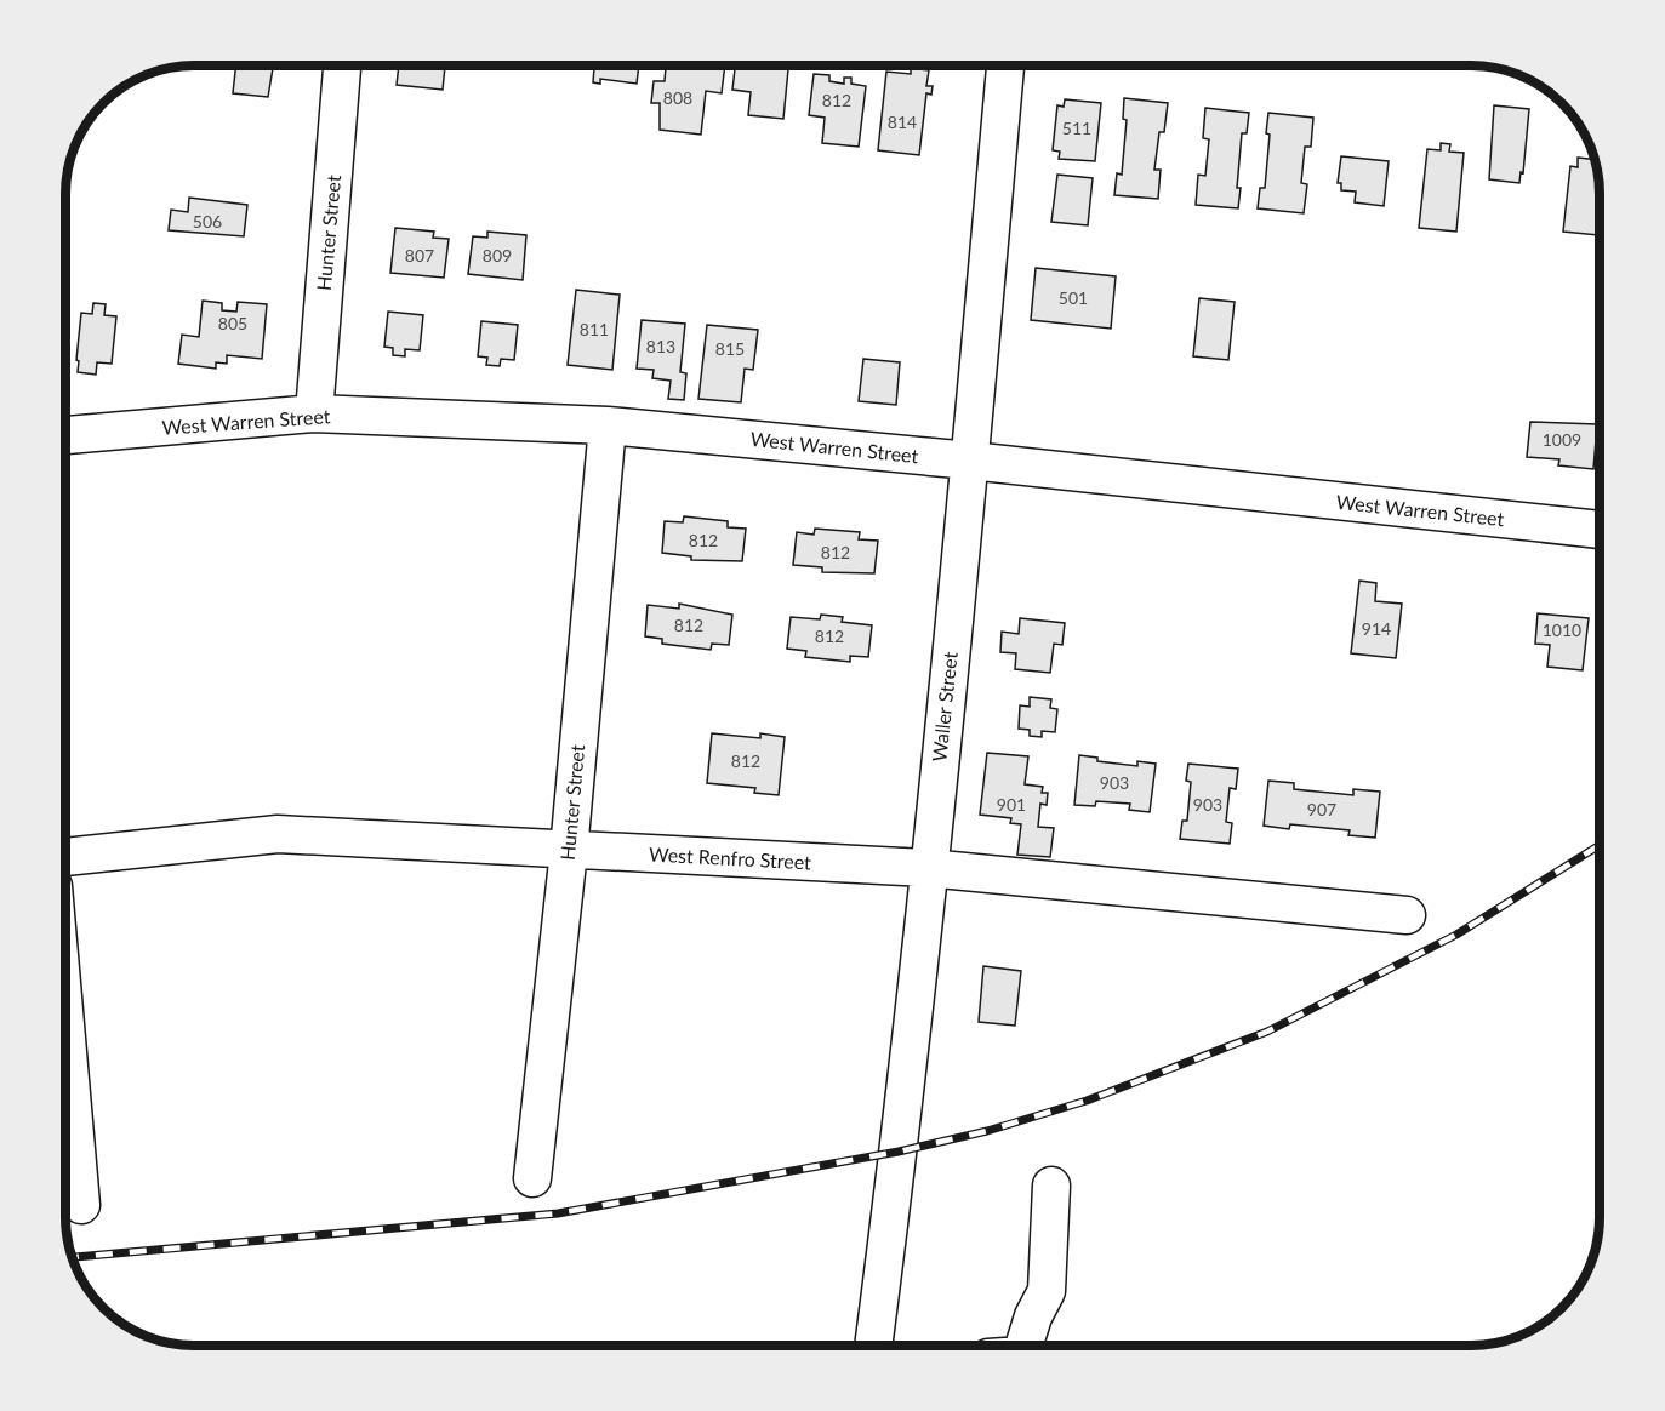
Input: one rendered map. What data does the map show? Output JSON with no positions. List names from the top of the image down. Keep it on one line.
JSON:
{"streets":{"street":["Hunter Street","West Warren Street","Waller Street","West Renfro Street"]},"crossings":[["Hunter Street","West Warren Street"],["Hunter Street","West Renfro Street"],["West Warren Street","Waller Street"],["Waller Street","West Renfro Street"]],"house_numbers":["808","812","814","511","506","807","809","501","805","811","813","815","1009","812","812","812","914","1010","812","812","903","901","903","907"]}
